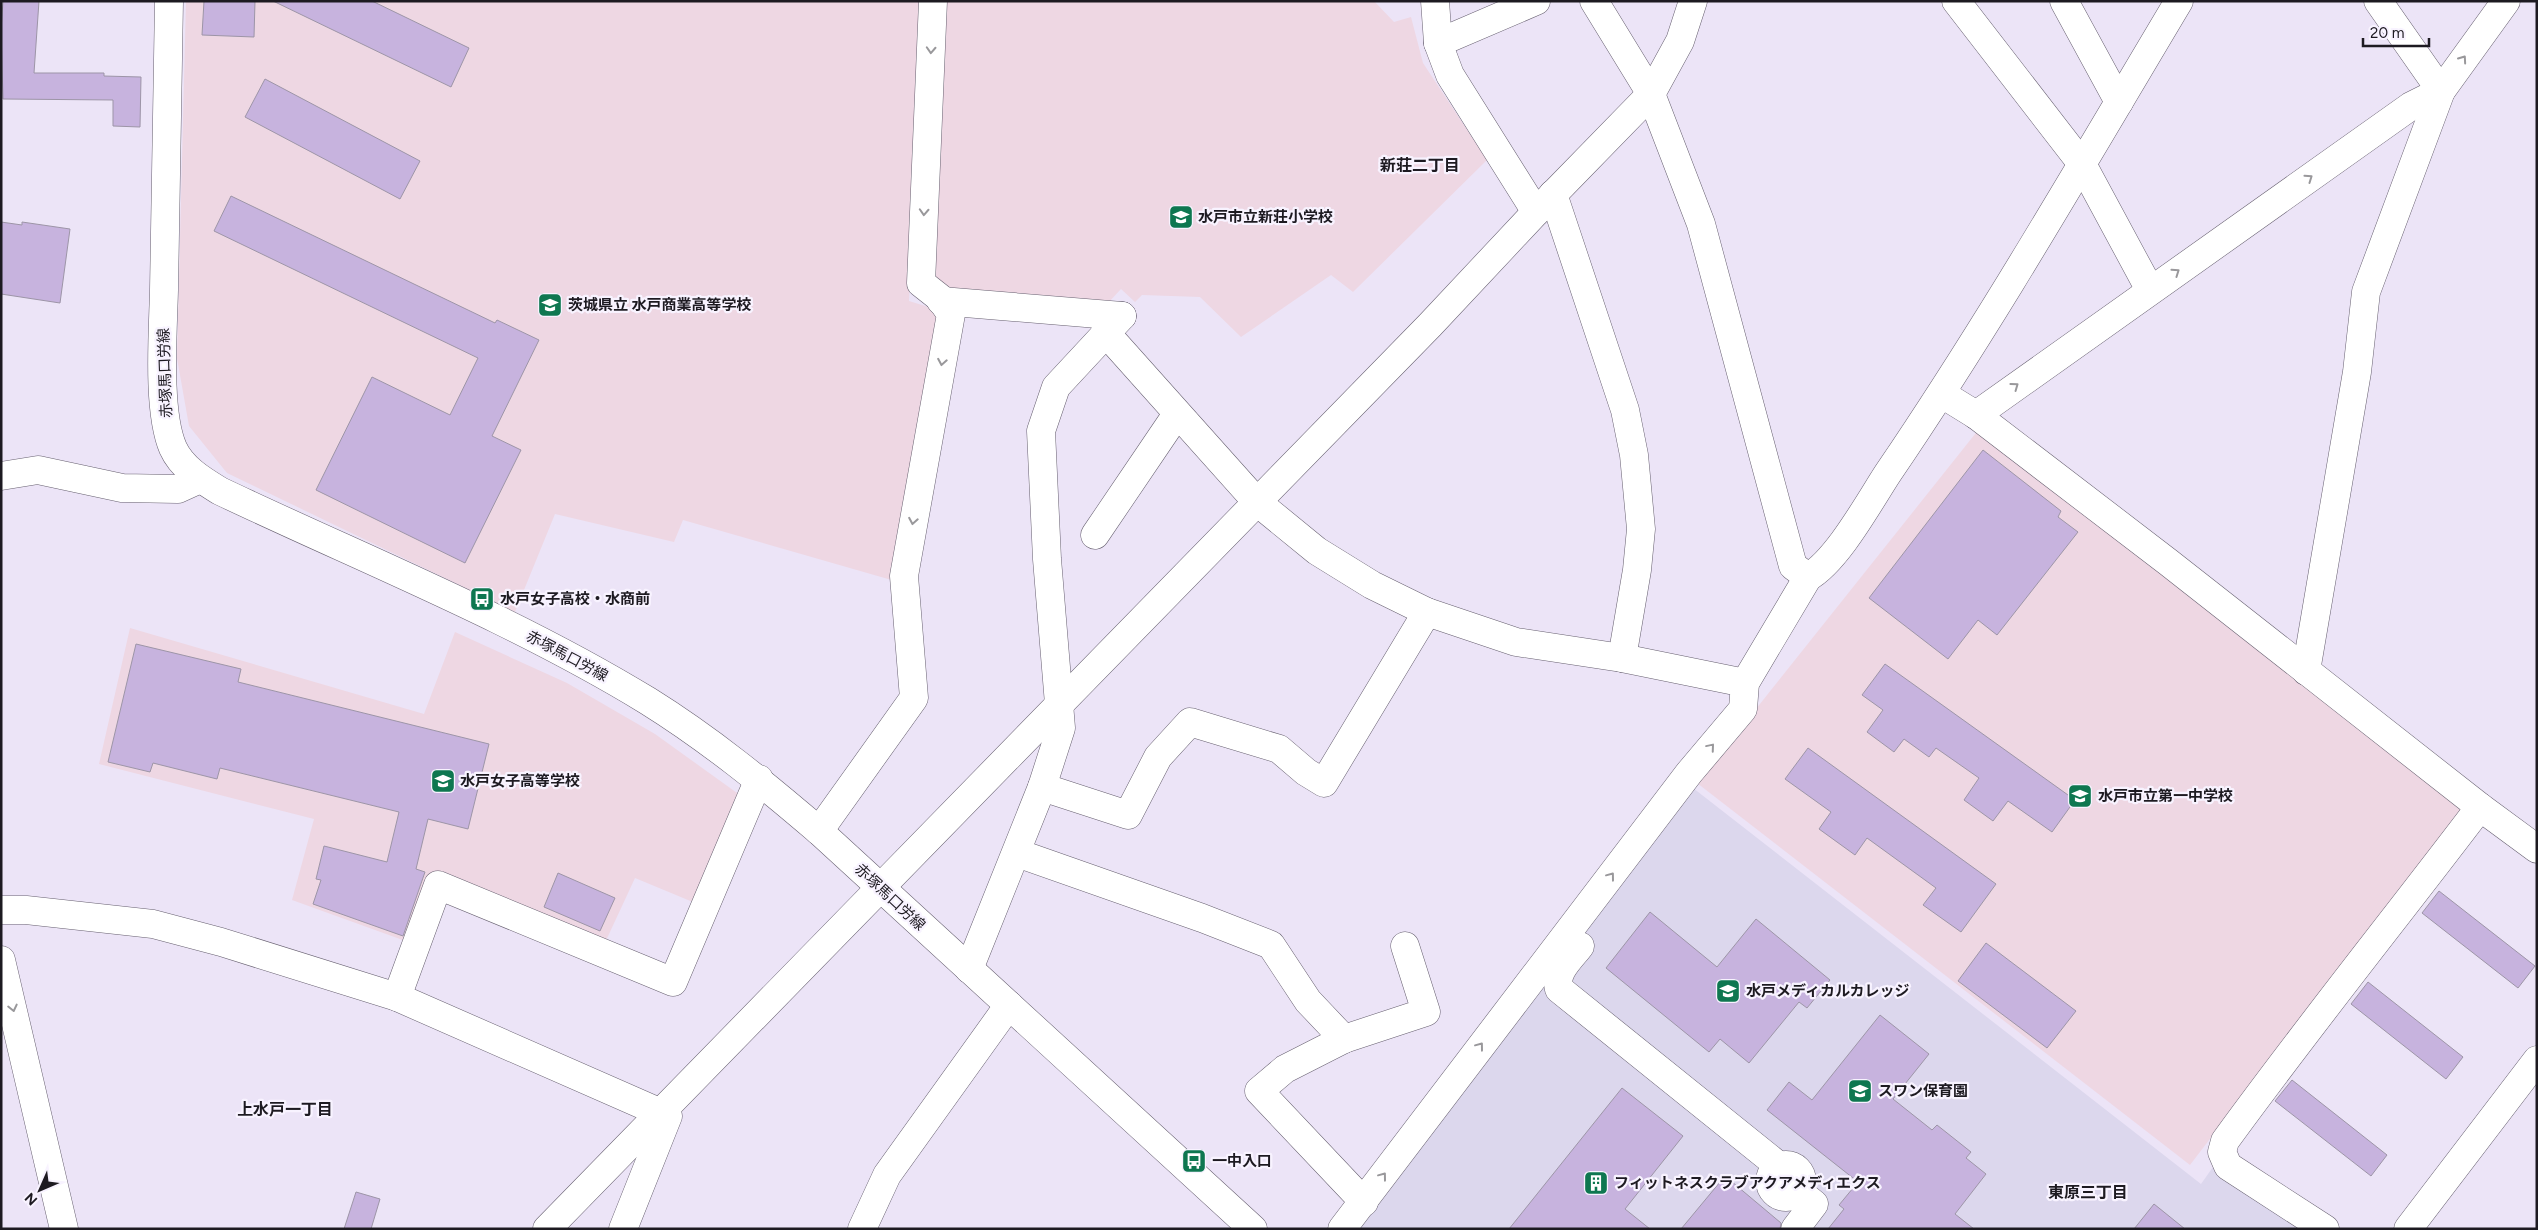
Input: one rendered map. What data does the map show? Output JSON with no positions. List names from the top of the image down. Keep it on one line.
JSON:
{"streets":{"street":["赤塚馬口労線"]},"districts":["新荘二丁目","上水戸一丁目","東原三丁目"],"places":{"school or university":["水戸市立新荘小学校","茨城県立 水戸商業高等学校","水戸女子高等学校","水戸市立第一中学校","水戸メディカルカレッジ","スワン保育園"],"bus stop":["水戸女子高校・水商前","一中入口"],"building":["フィットネスクラブアクアメディエクス"]},"scale_bar":"20 m","north":"bottom left"}
